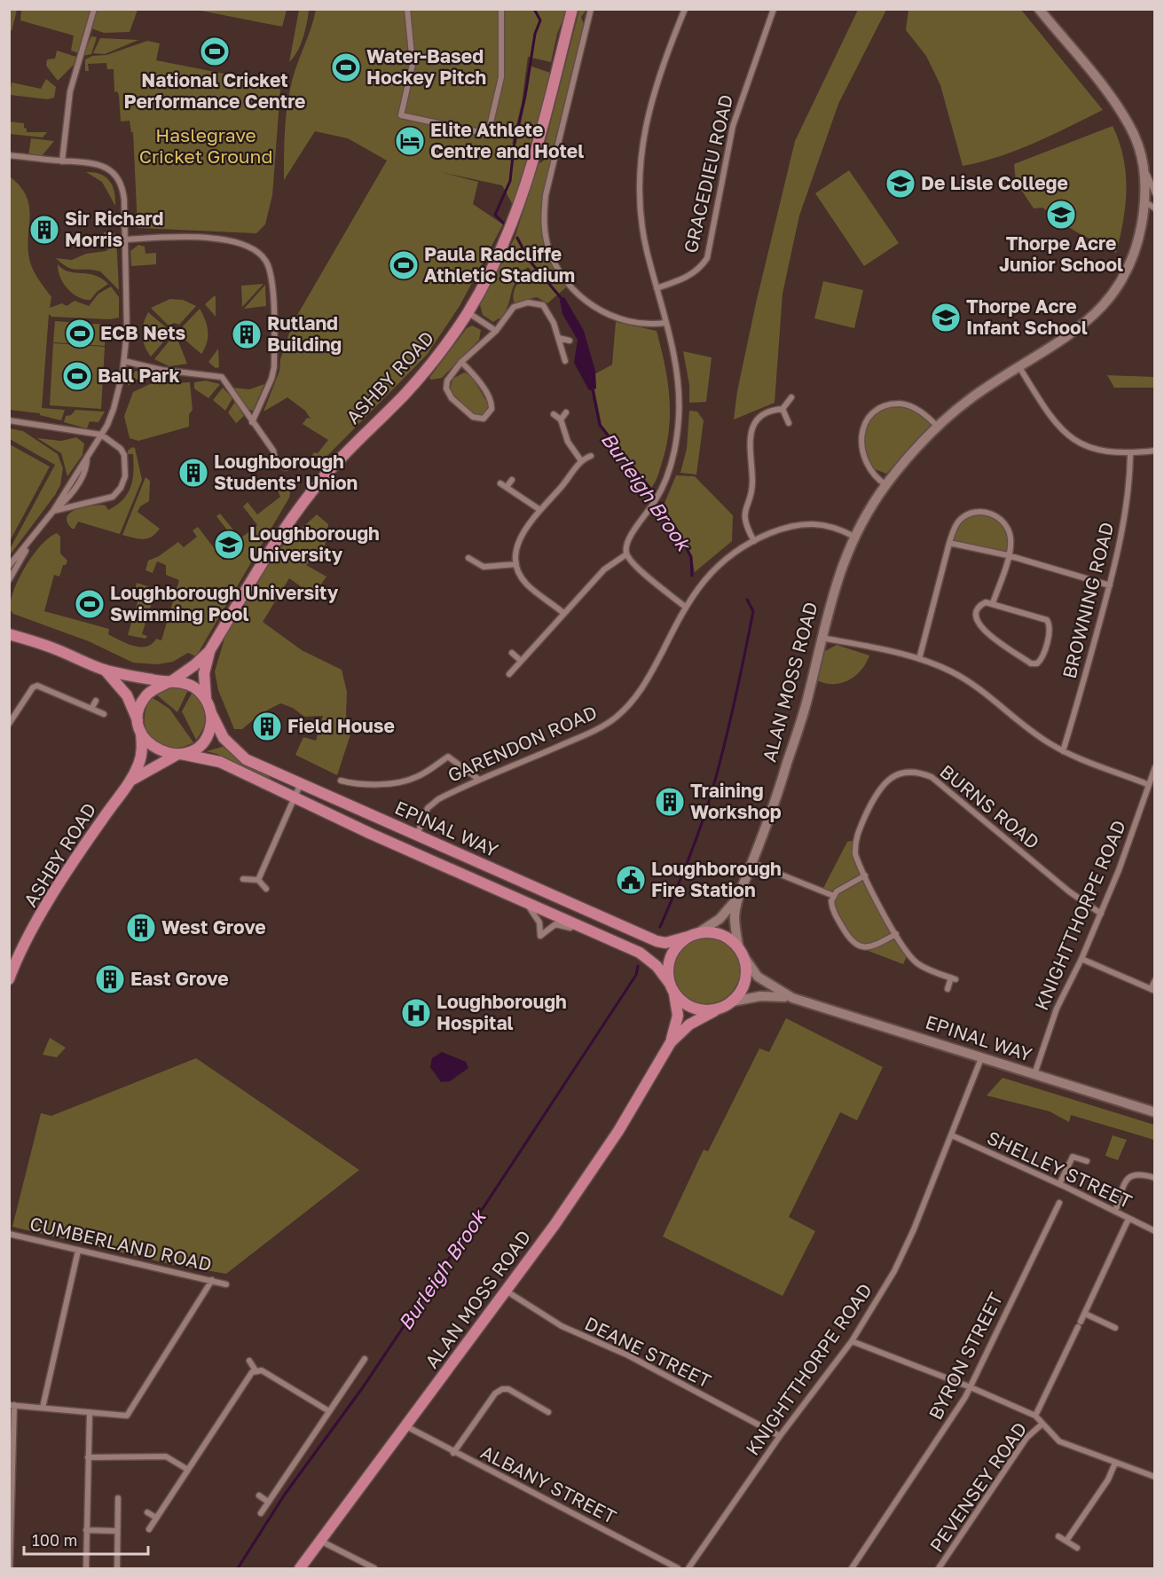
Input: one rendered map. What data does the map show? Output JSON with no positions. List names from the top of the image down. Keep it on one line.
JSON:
{"streets":{"main road":["ASHBY ROAD","ALAN MOSS ROAD","EPINAL WAY"],"street":["GRACEDIEU ROAD","BROWNING ROAD","GARENDON ROAD","BURNS ROAD","KNIGHTTHORPE ROAD","SHELLEY STREET","CUMBERLAND ROAD","DEANE STREET","BYRON STREET","ALBANY STREET","PEVENSEY ROAD"]},"crossings":[["ASHBY ROAD","EPINAL WAY"],["ALAN MOSS ROAD","GARENDON ROAD"],["ALAN MOSS ROAD","EPINAL WAY"],["ALAN MOSS ROAD","DEANE STREET"],["ALAN MOSS ROAD","ALBANY STREET"],["GARENDON ROAD","EPINAL WAY"],["BURNS ROAD","KNIGHTTHORPE ROAD"],["EPINAL WAY","KNIGHTTHORPE ROAD"],["KNIGHTTHORPE ROAD","SHELLEY STREET"],["KNIGHTTHORPE ROAD","DEANE STREET"]],"water":["Burleigh Brook"],"parks":["Haslegrave Cricket Ground"],"places":{"sports":["National Cricket Performance Centre","Water-Based Hockey Pitch","Paula Radcliffe Athletic Stadium","ECB Nets","Ball Park","Loughborough University Swimming Pool"],"hotel":["Elite Athlete Centre and Hotel"],"school or university":["De Lisle College","Thorpe Acre Junior School","Thorpe Acre Infant School","Loughborough University"],"building":["Sir Richard Morris","Rutland Building","Loughborough Students' Union","Field House","Training Workshop","West Grove","East Grove"],"public building":["Loughborough Fire Station"],"hospital":["Loughborough Hospital"]},"scale_bar":"100 m"}
